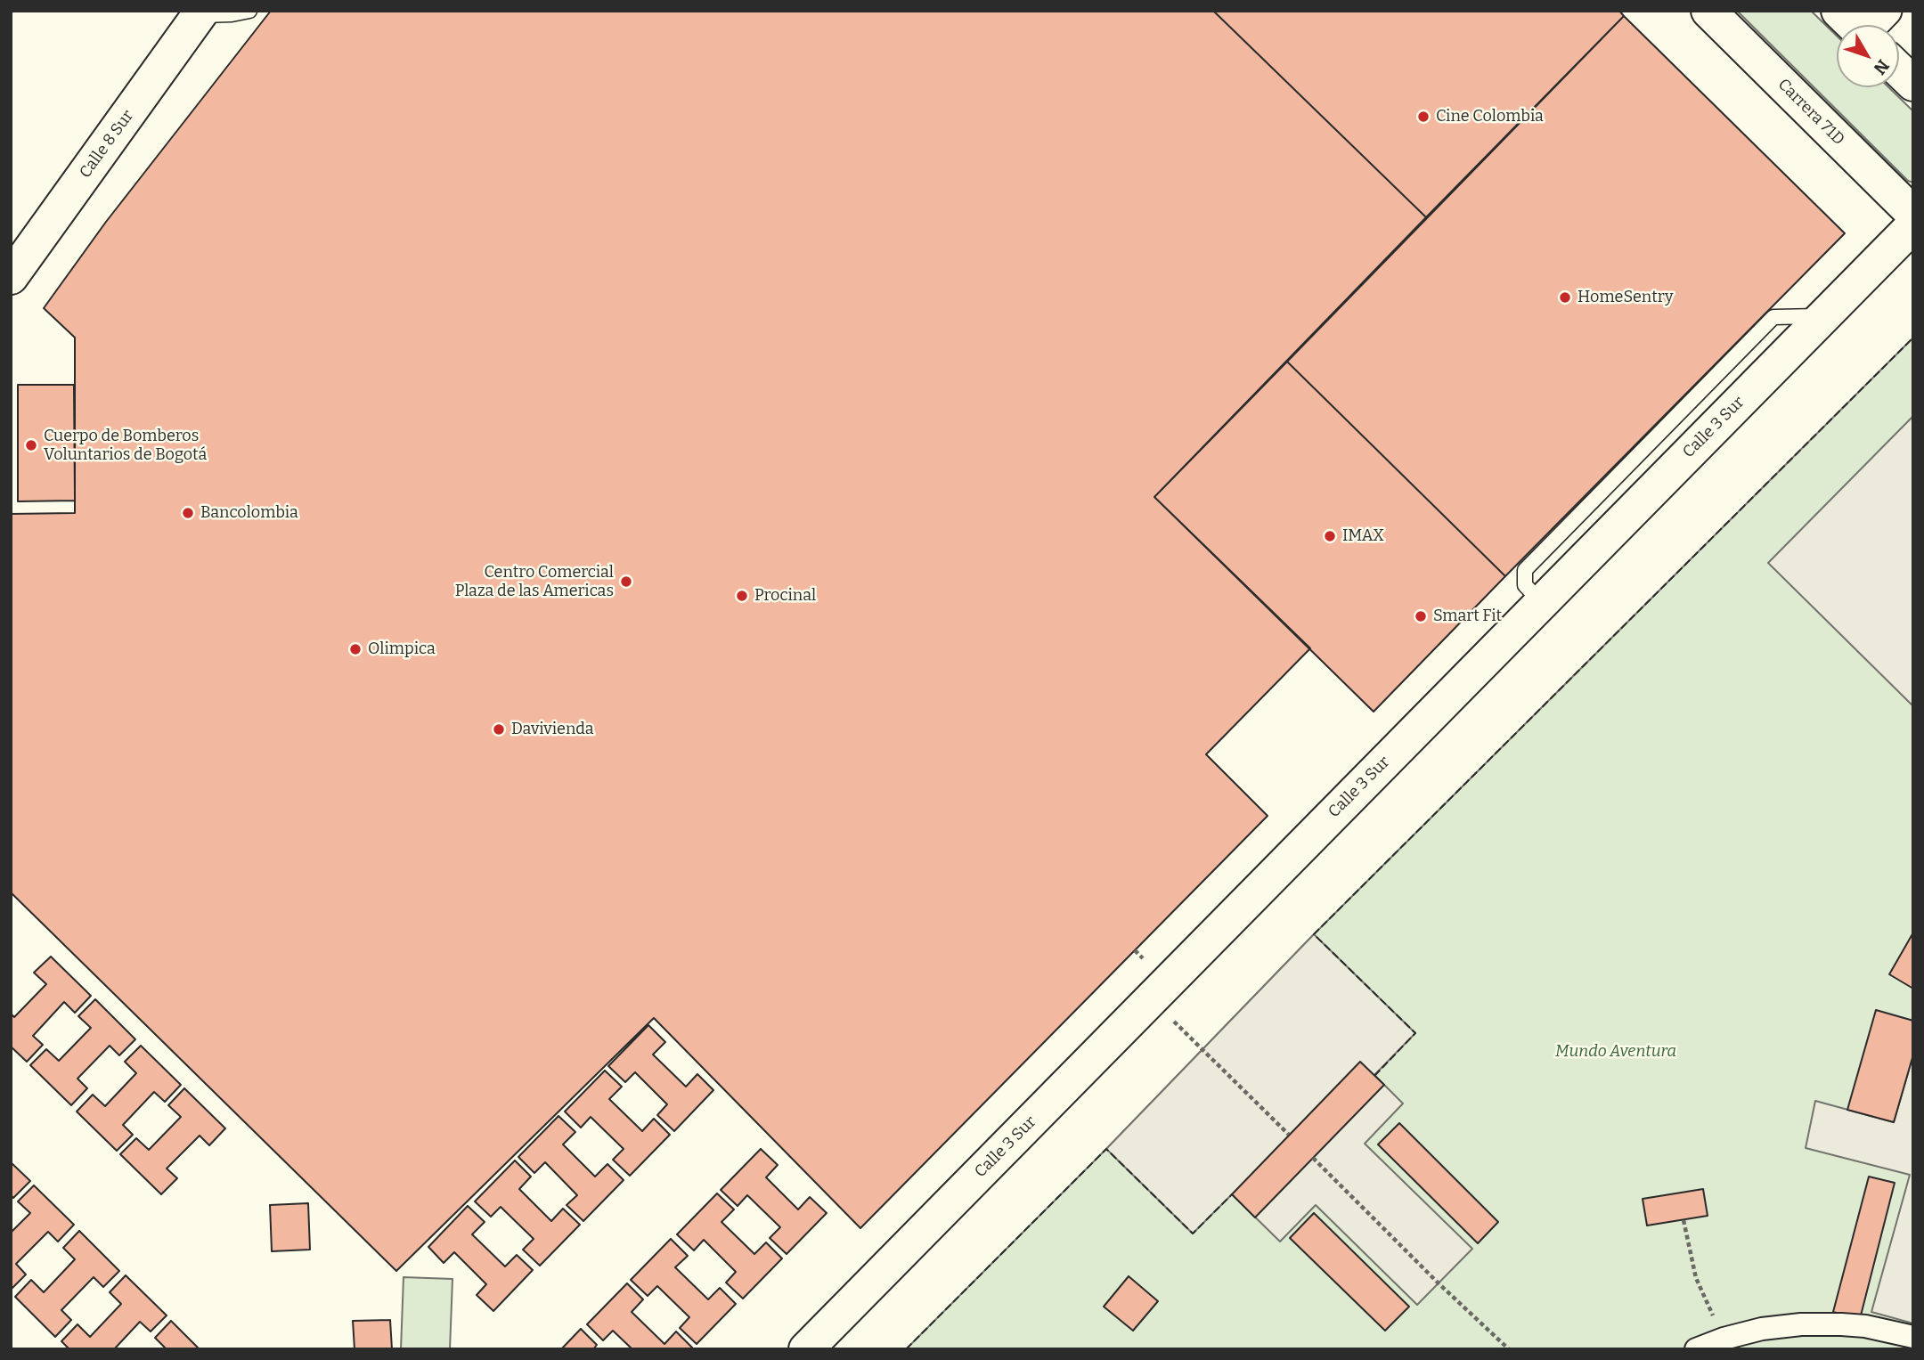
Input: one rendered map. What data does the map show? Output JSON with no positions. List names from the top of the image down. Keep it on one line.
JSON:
{"streets":{"street":["Carrera 71D","Calle 8 Sur","Calle 3 Sur"]},"parks":["Mundo Aventura"],"places":["Cine Colombia","HomeSentry","Cuerpo de Bomberos Voluntarios de Bogotá","Bancolombia","IMAX","Centro Comercial Plaza de las Americas","Procinal","Smart Fit","Olimpica","Davivienda"],"north":"bottom right"}
